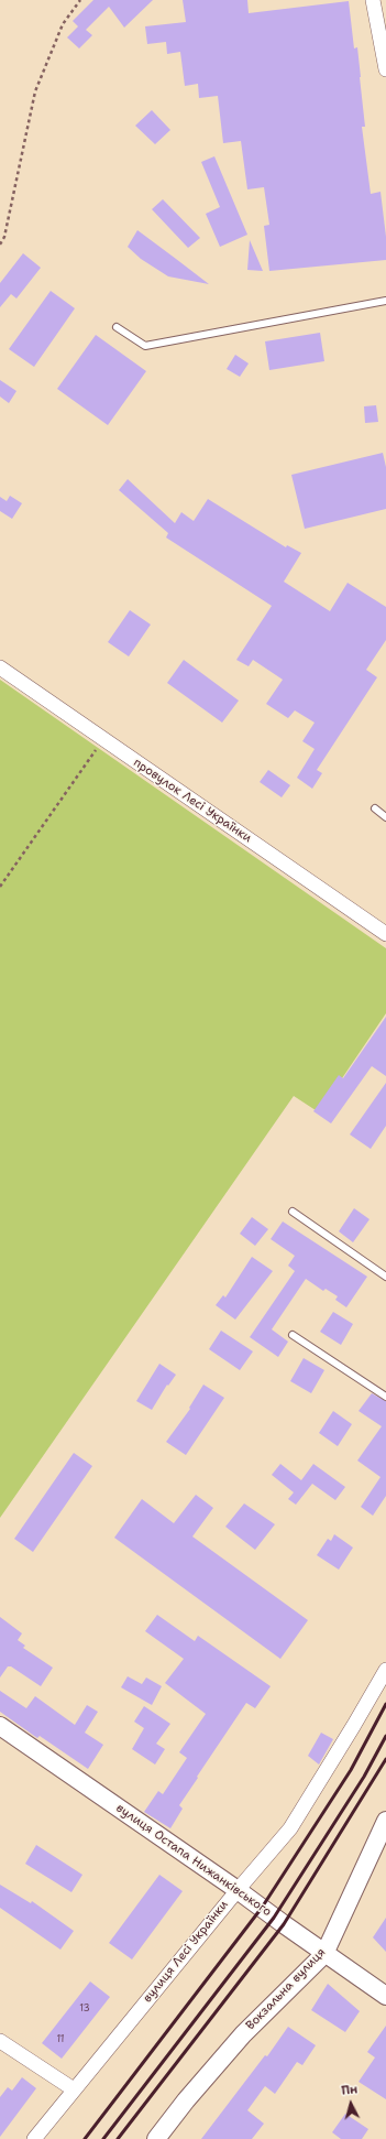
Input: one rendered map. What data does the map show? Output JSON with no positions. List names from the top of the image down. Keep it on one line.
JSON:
{"streets":{"street":["провулок Лесі Українки","вулиця Остапа Нижанківського","вулиця Лесі Українки","Вокзальна вулиця"]},"crossings":[["вулиця Остапа Нижанківського","вулиця Лесі Українки"],["вулиця Остапа Нижанківського","Вокзальна вулиця"]],"house_numbers":["13","11"],"north":"top"}
